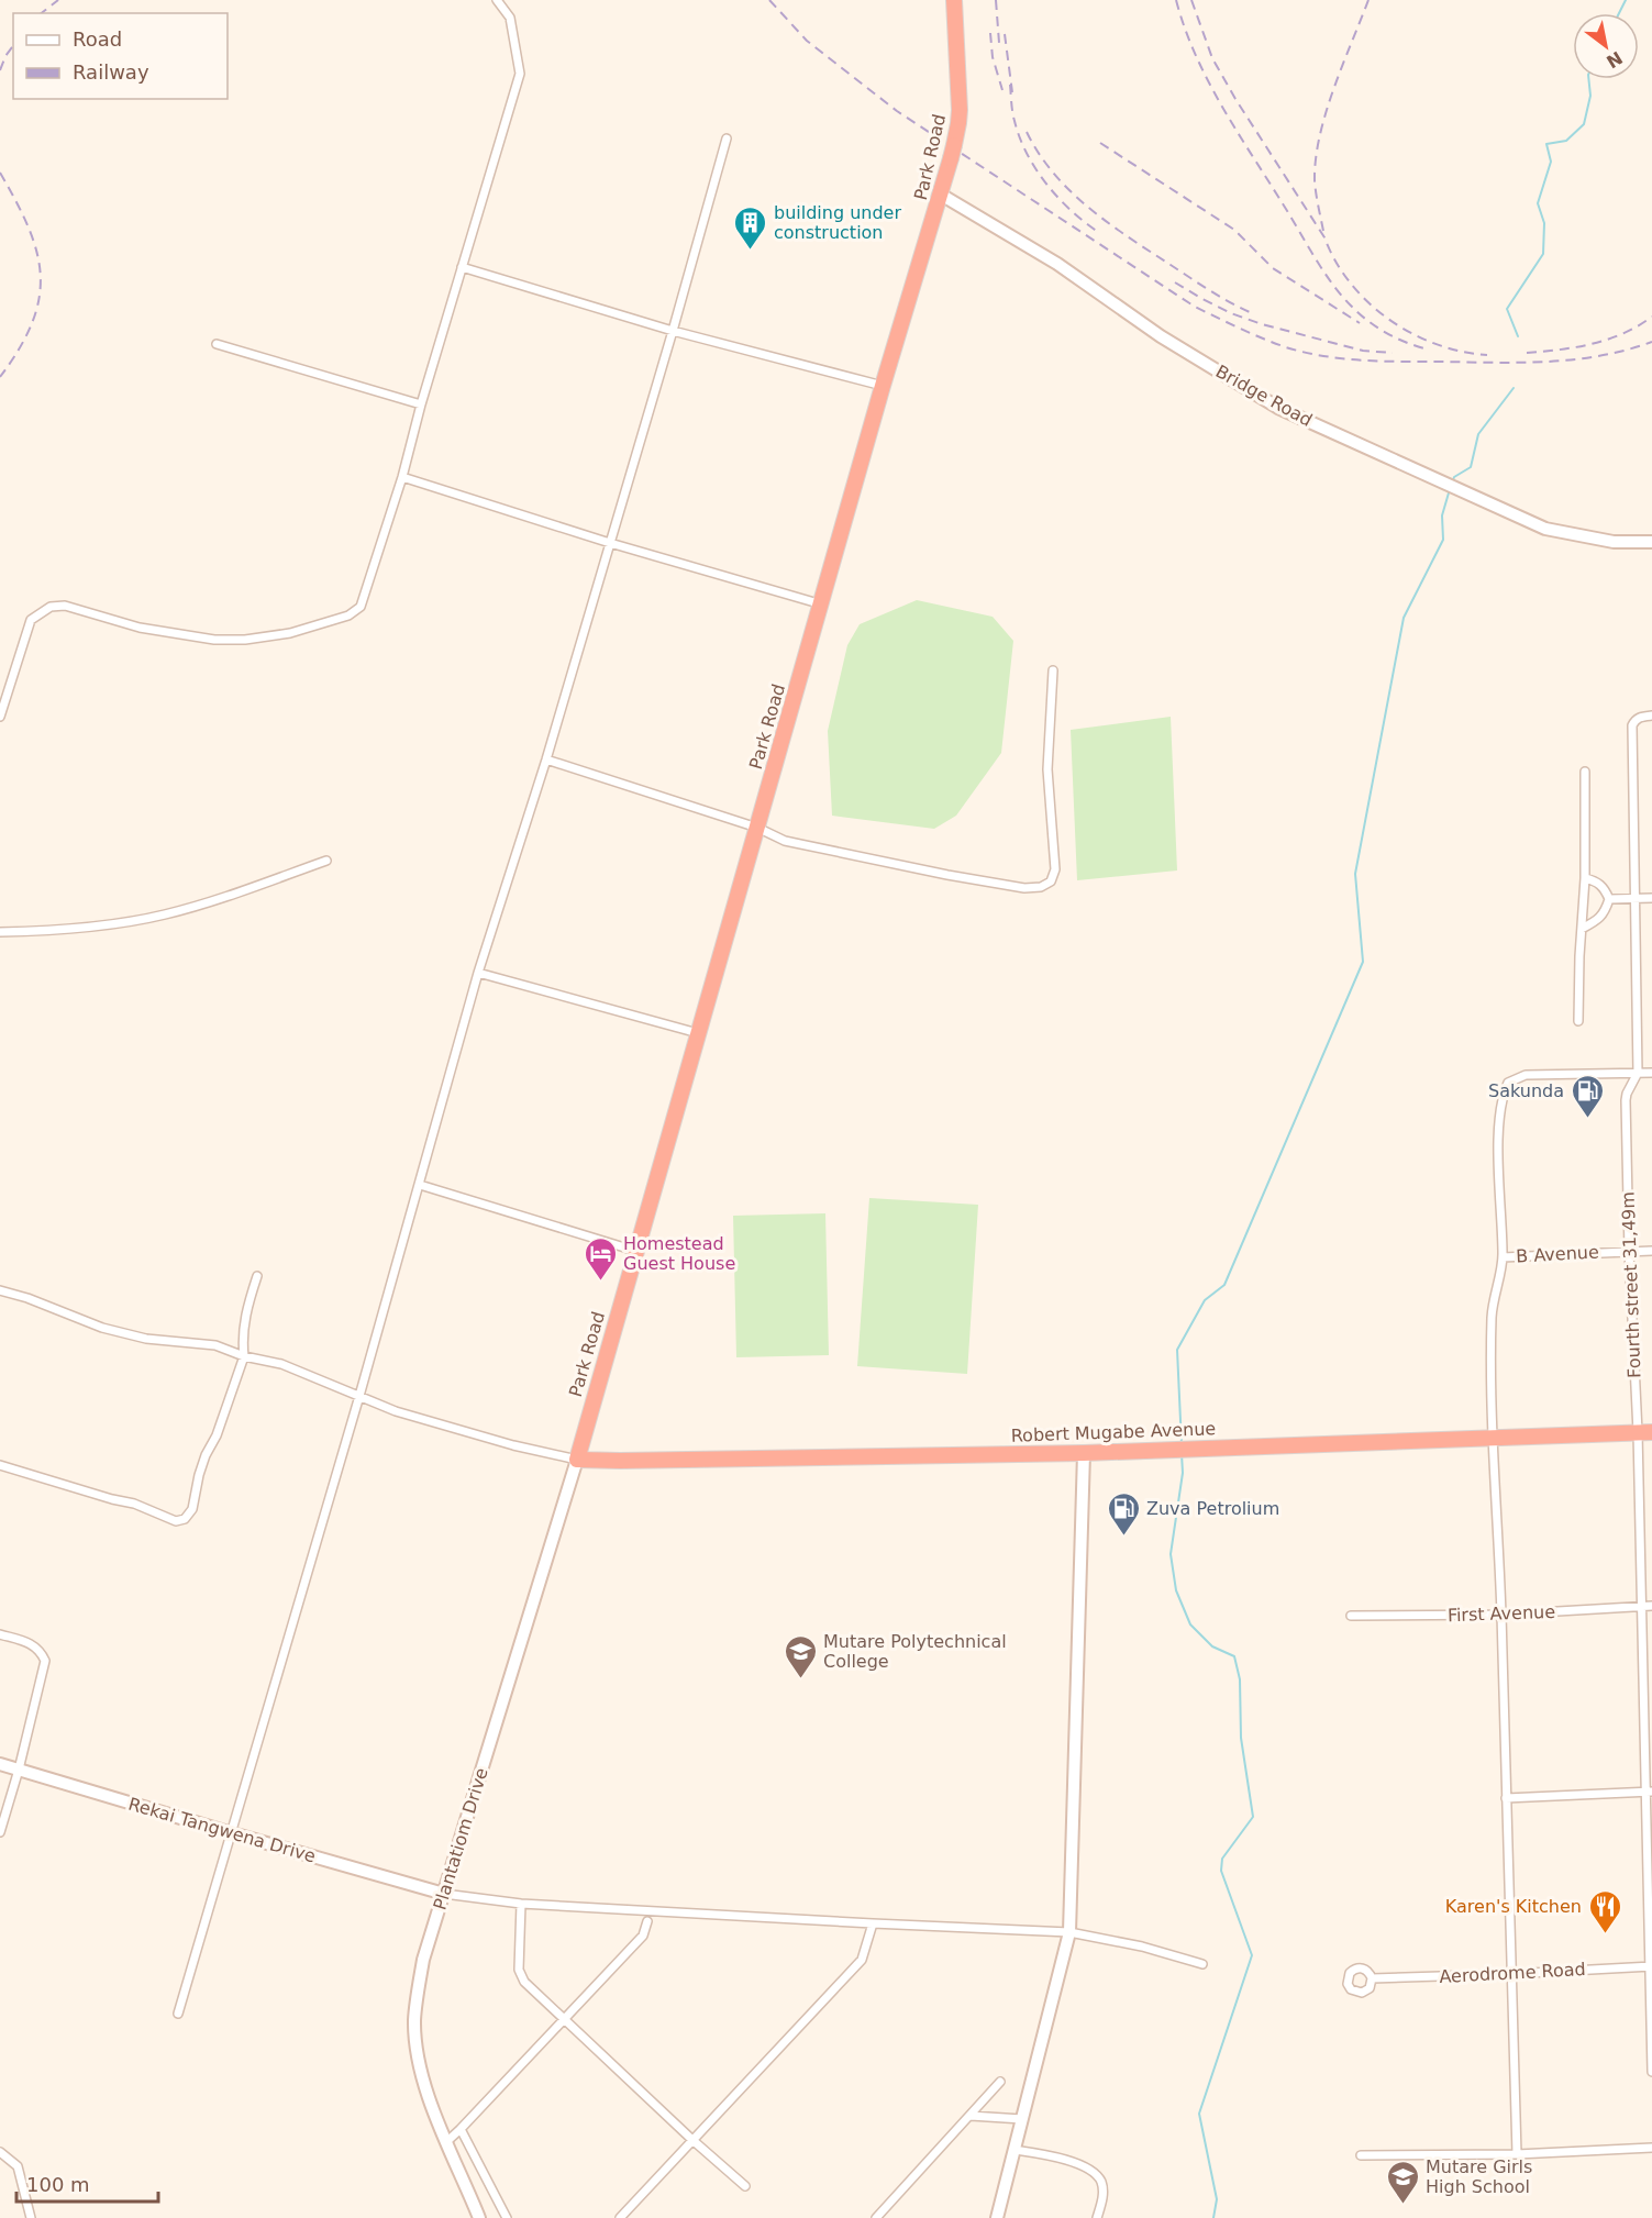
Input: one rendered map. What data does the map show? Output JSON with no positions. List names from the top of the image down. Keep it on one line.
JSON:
{"streets":{"highway":["Park Road","Robert Mugabe Avenue"],"street":["Bridge Road","B Avenue","Fourth street 31,49m","First Avenue","Rekai Tangwena Drive","Plantatiom Drive","Aerodrome Road"]},"crossings":[["Park Road","Bridge Road"],["Park Road","Robert Mugabe Avenue"],["Park Road","Plantatiom Drive"],["B Avenue","Fourth street 31,49m"],["Fourth street 31,49m","Robert Mugabe Avenue"],["Fourth street 31,49m","First Avenue"],["Fourth street 31,49m","Aerodrome Road"],["Robert Mugabe Avenue","Plantatiom Drive"],["Rekai Tangwena Drive","Plantatiom Drive"]],"places":{"building":["building under construction"],"fuel station":["Sakunda","Zuva Petrolium"],"hotel":["Homestead Guest House"],"school or university":["Mutare Polytechnical College","Mutare Girls High School"],"restaurant":["Karen's Kitchen"]},"legend":["Road","Railway"],"scale_bar":"100 m","north":"bottom right"}
